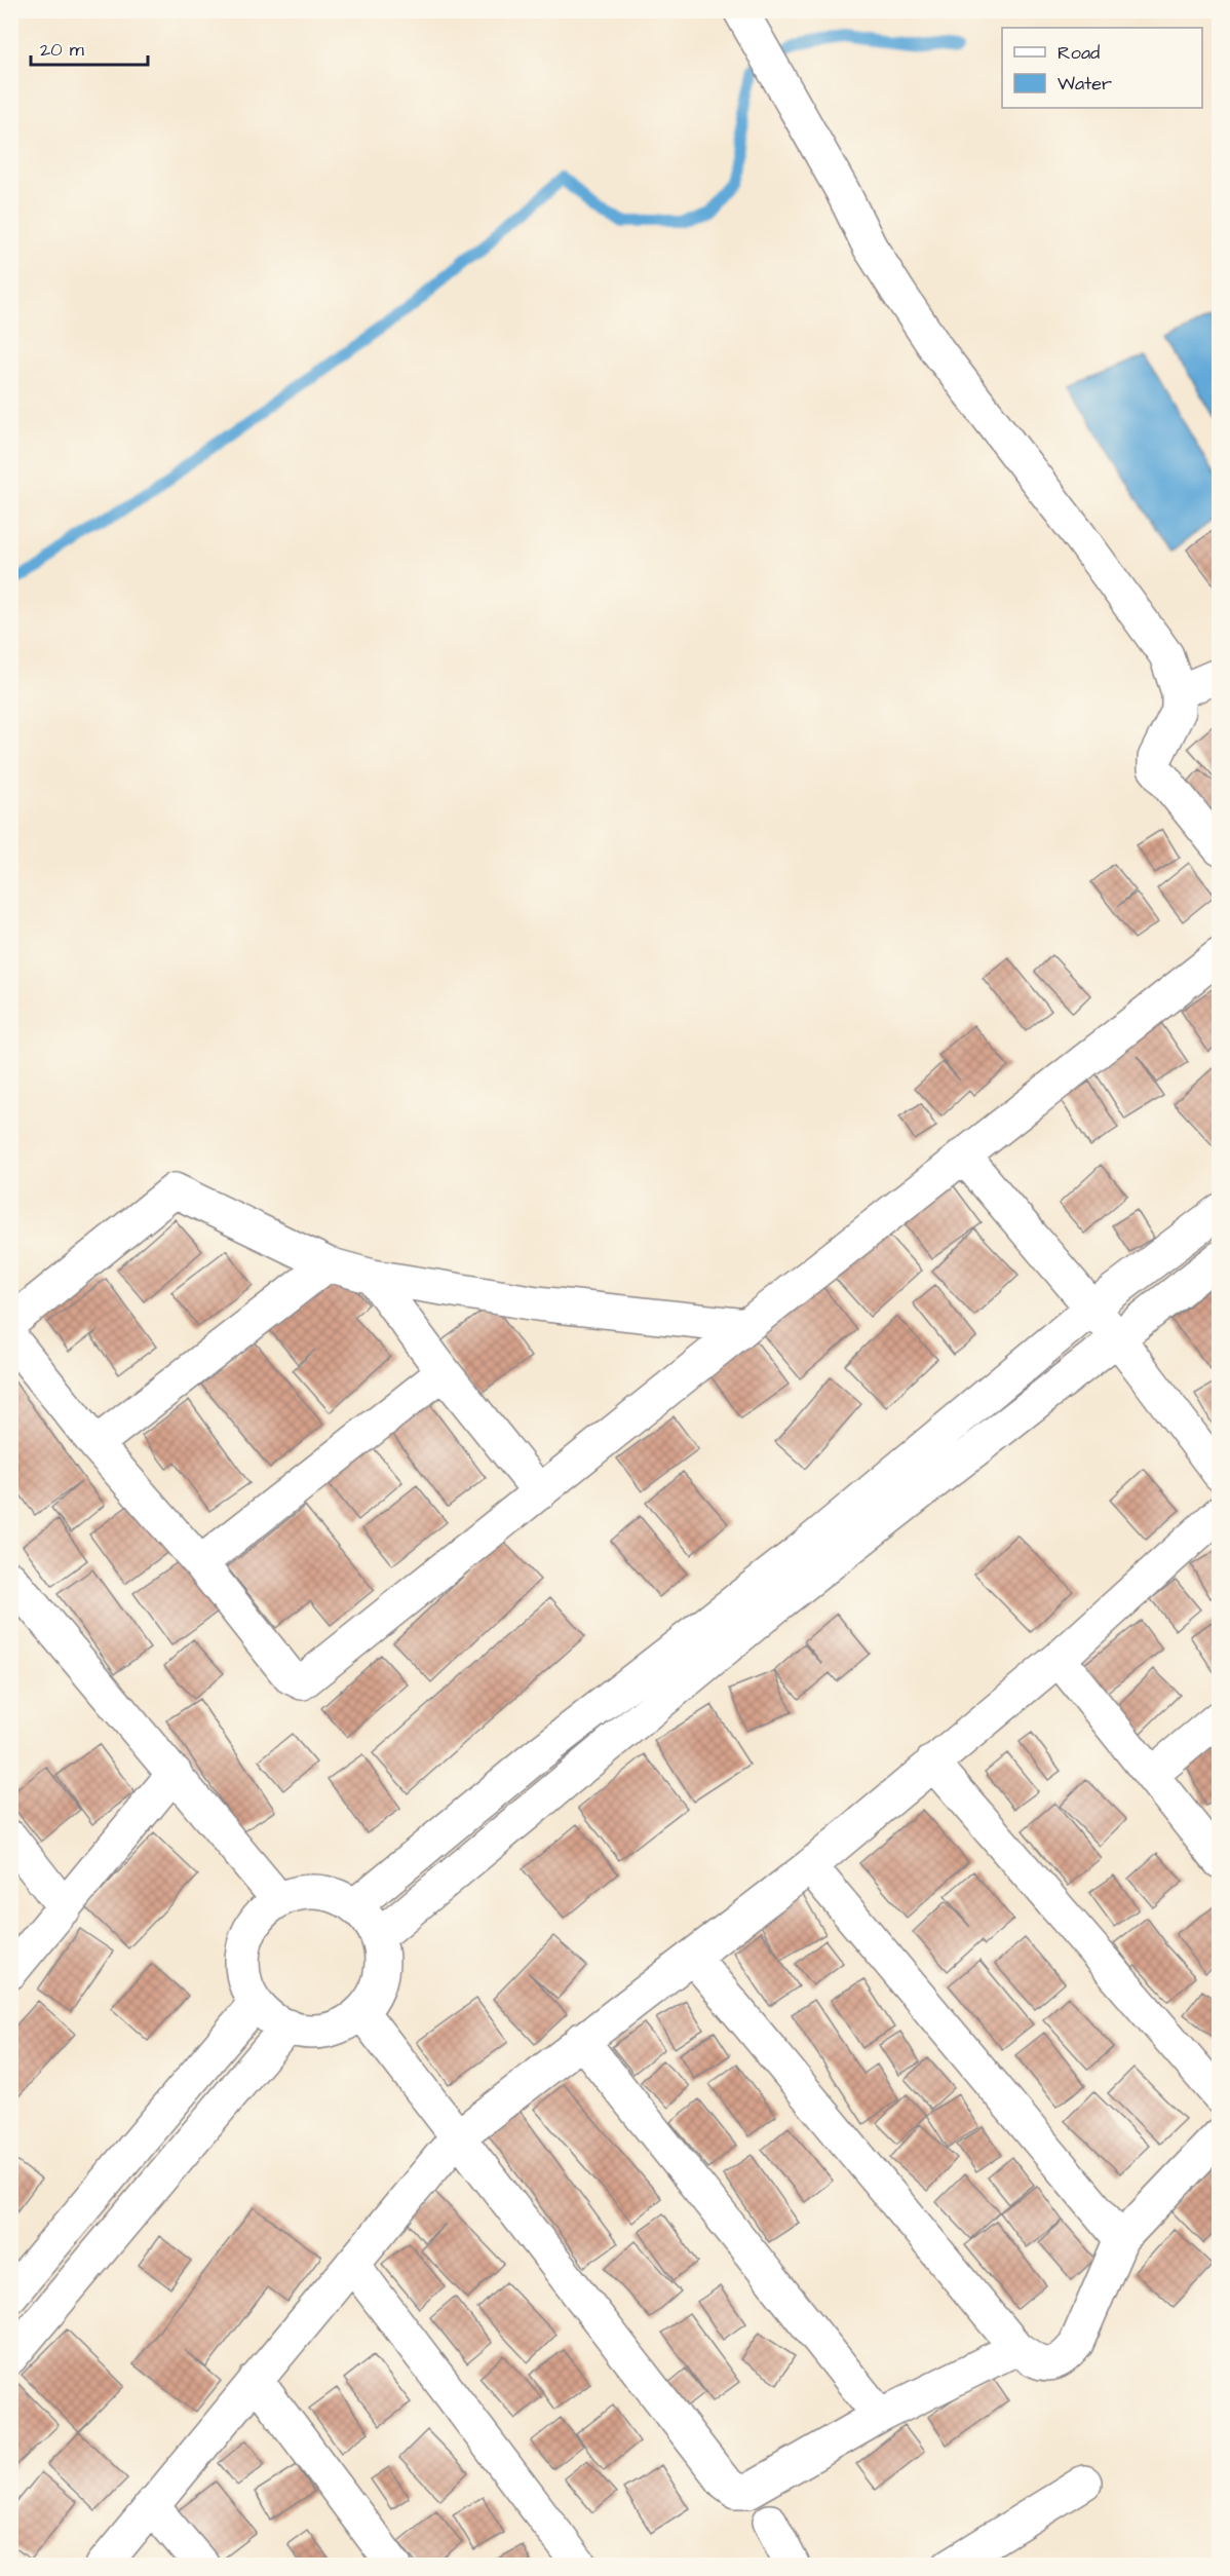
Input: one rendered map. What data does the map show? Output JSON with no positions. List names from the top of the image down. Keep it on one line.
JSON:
{"legend":["Road","Water"],"scale_bar":"20 m"}
